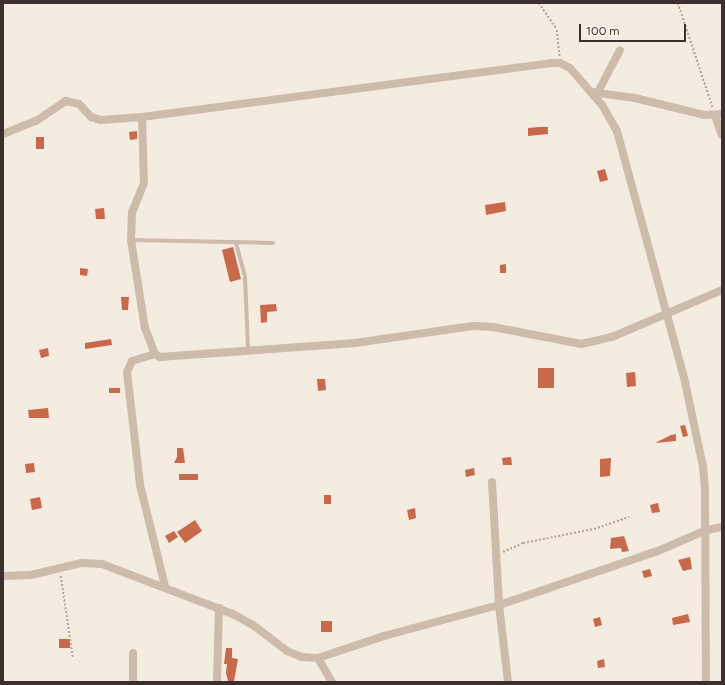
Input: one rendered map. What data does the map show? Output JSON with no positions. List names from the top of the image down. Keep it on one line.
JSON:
{"scale_bar":"100 m"}
